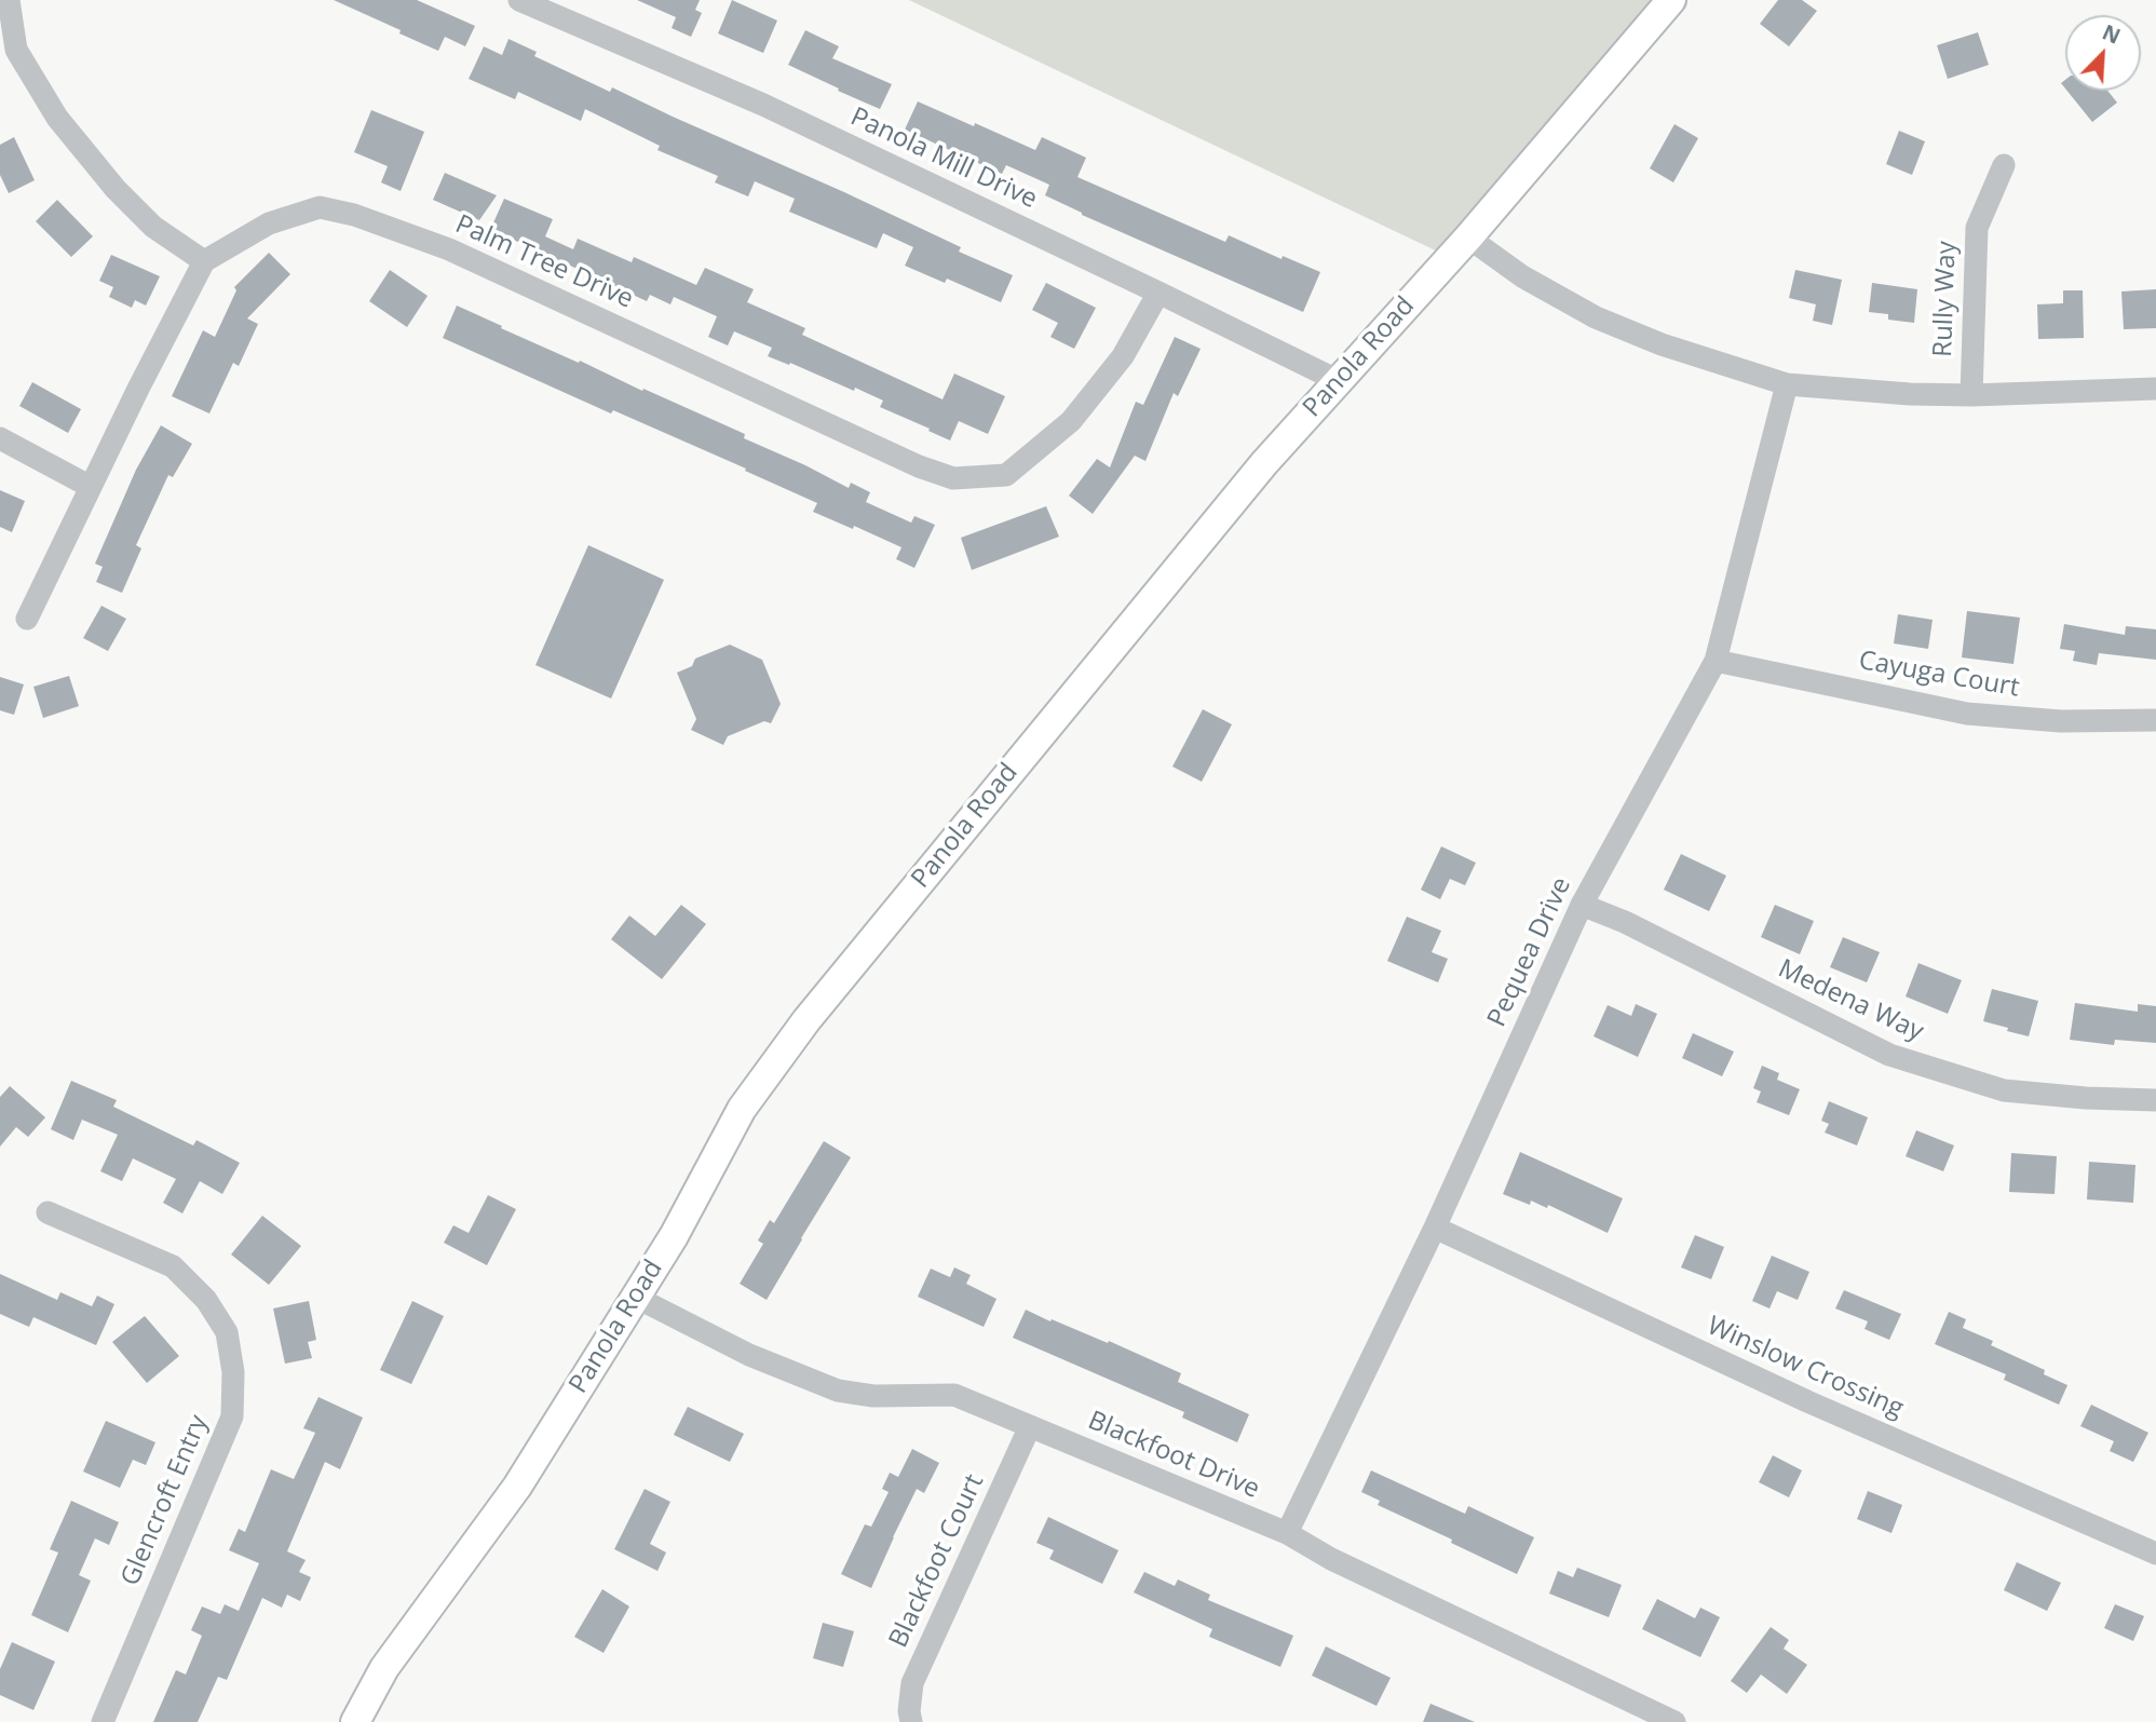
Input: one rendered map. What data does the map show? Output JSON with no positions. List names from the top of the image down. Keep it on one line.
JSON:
{"streets":{"main road":["Panola Road"],"street":["Panola Mill Drive","Palm Tree Drive","Rully Way","Cayuga Court","Pequea Drive","Medena Way","Winslow Crossing","Blackfoot Drive","Glencroft Entry","Blackfoot Court"]},"crossings":[["Panola Mill Drive","Palm Tree Drive"],["Panola Mill Drive","Panola Road"],["Panola Road","Blackfoot Drive"],["Cayuga Court","Pequea Drive"],["Pequea Drive","Medena Way"],["Pequea Drive","Winslow Crossing"],["Pequea Drive","Blackfoot Drive"],["Blackfoot Drive","Blackfoot Court"]],"north":"top right"}
